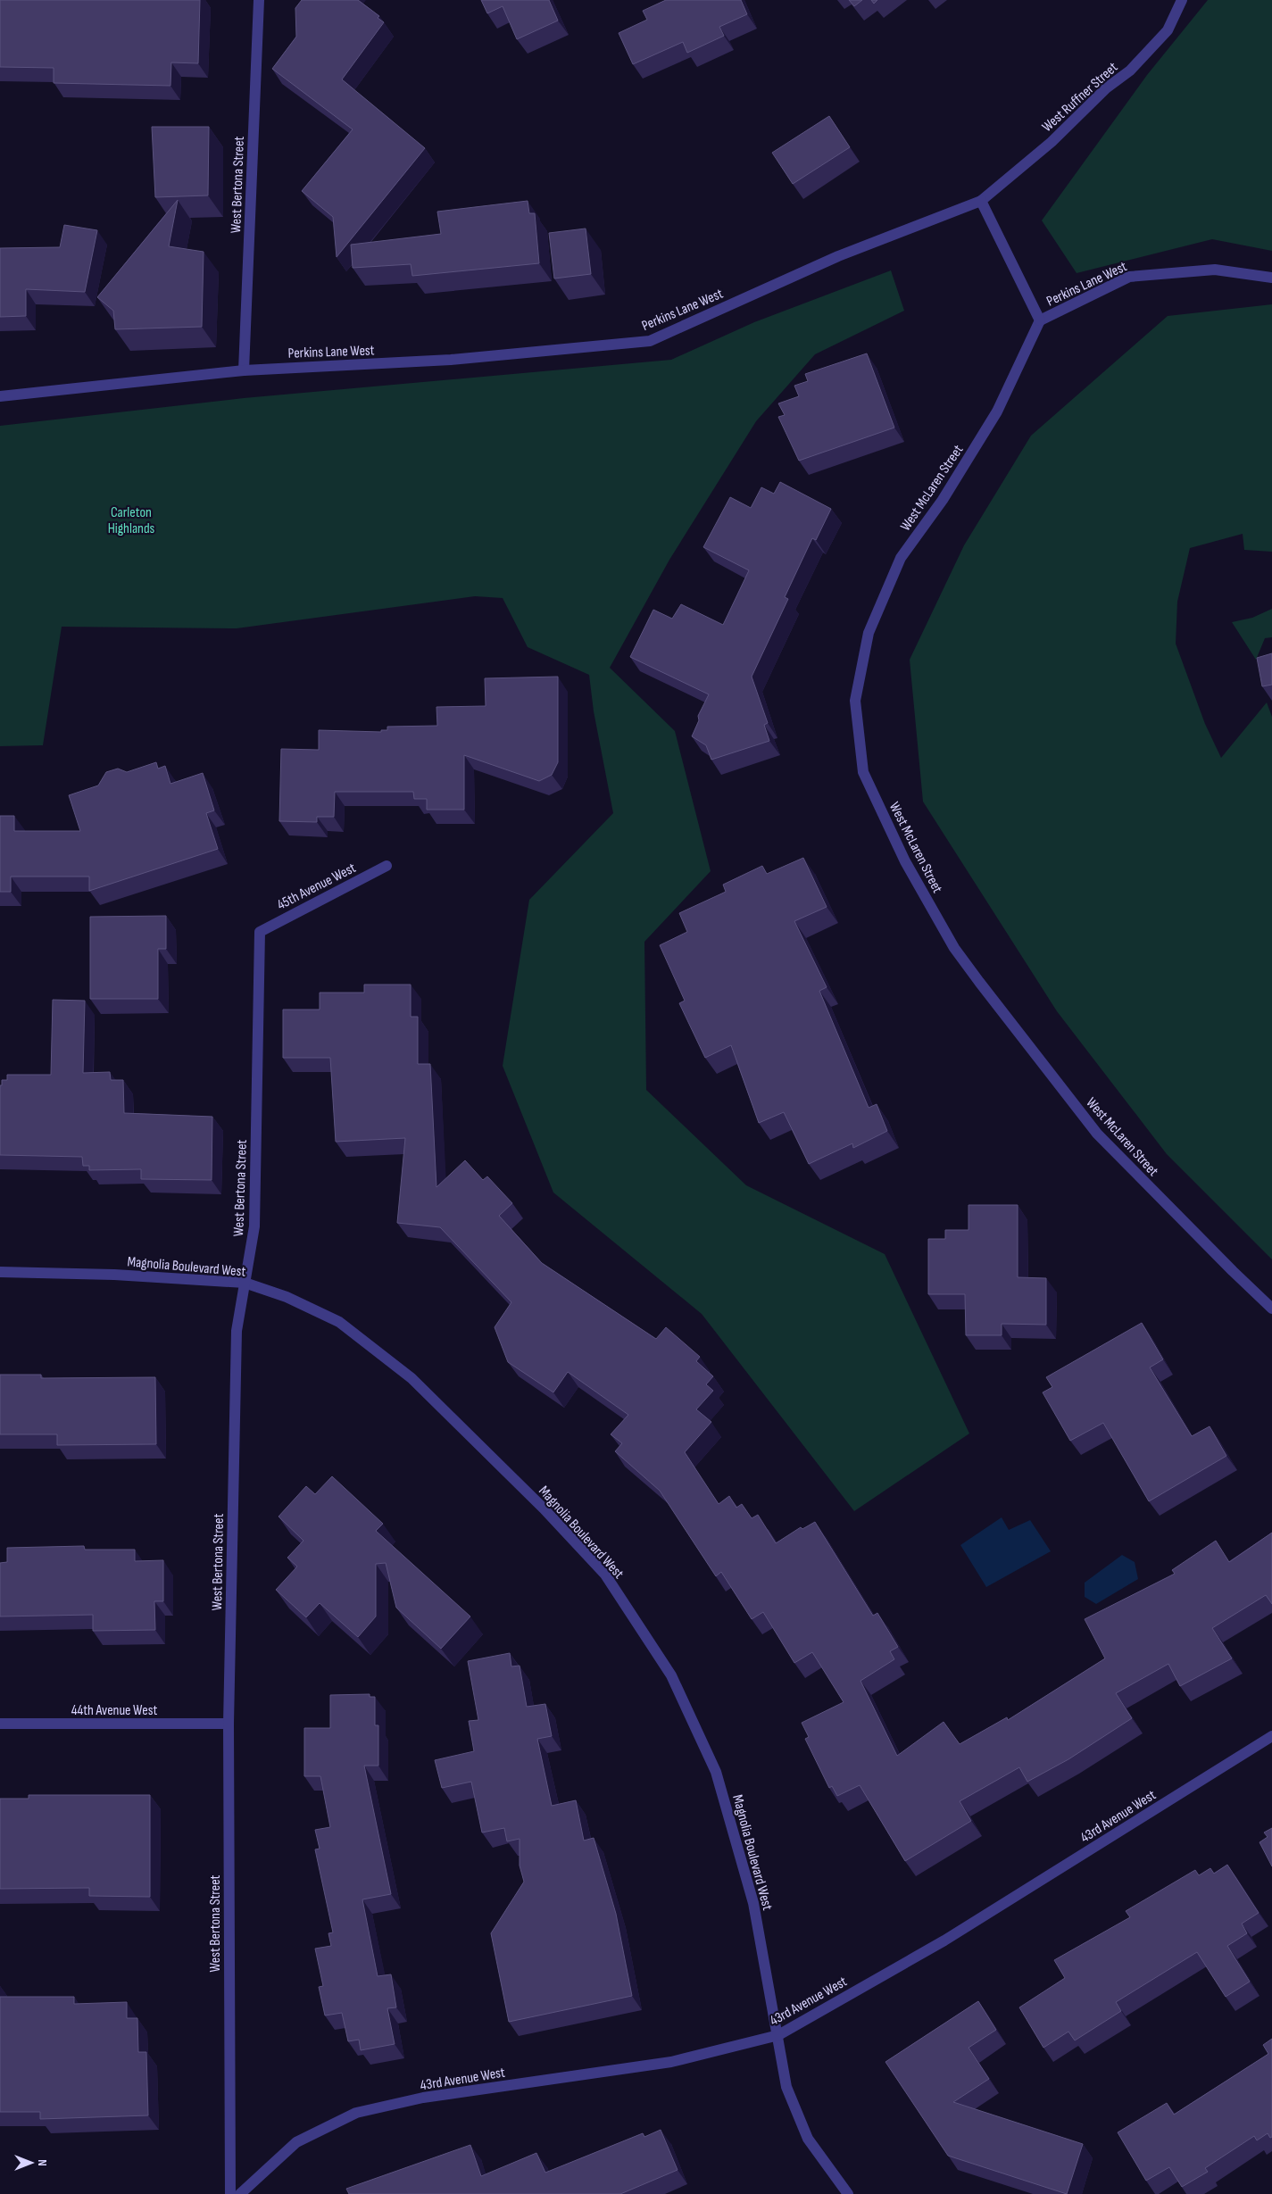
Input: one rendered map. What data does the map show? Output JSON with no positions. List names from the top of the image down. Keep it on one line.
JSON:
{"streets":{"street":["West Ruffner Street","West Bertona Street","Perkins Lane West","West McLaren Street","45th Avenue West","Magnolia Boulevard West","44th Avenue West","43rd Avenue West"]},"crossings":[["West Ruffner Street","Perkins Lane West"],["West Bertona Street","Perkins Lane West"],["West Bertona Street","45th Avenue West"],["West Bertona Street","Magnolia Boulevard West"],["West Bertona Street","44th Avenue West"],["Perkins Lane West","West McLaren Street"],["Magnolia Boulevard West","43rd Avenue West"]],"parks":["Carleton Highlands"],"north":"right"}
